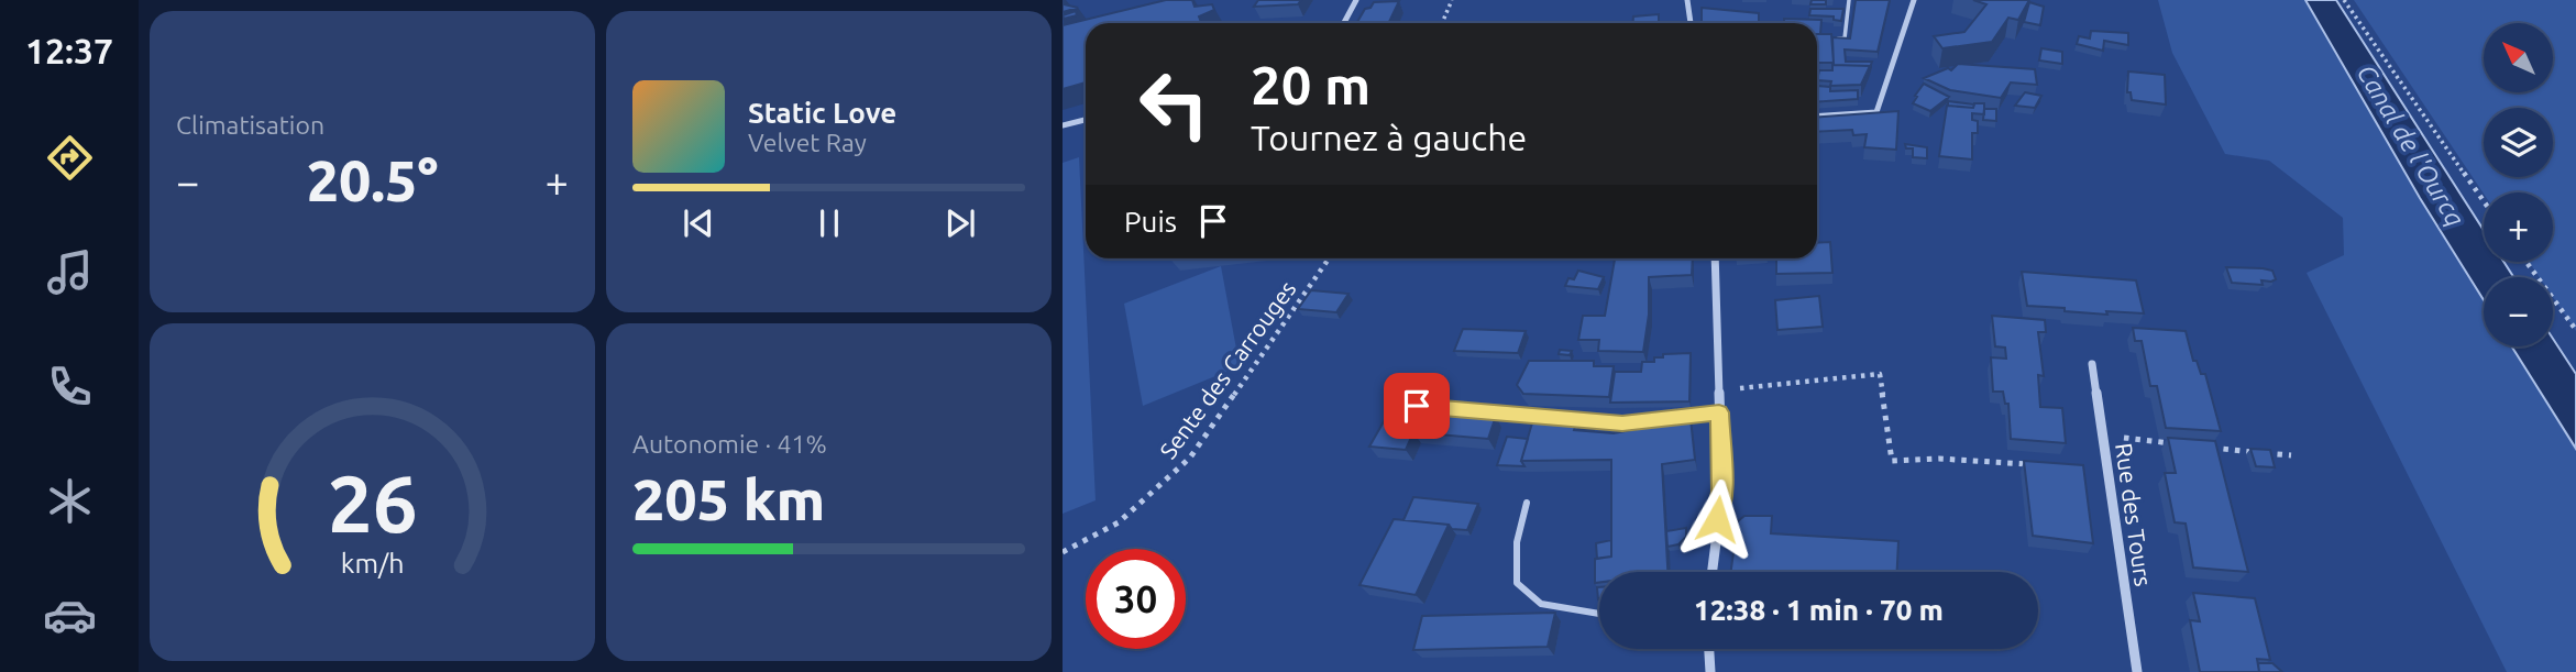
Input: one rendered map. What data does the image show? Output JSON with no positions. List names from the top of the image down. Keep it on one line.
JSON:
{"streets":{"street":["Rue des Tours"],"path":["Sente des Carrouges"]},"water":["Canal de l'Ourcq"],"north":"top left","page":{"tabs":"12:37","tile":["Climatisation",["Autonomie · 41%","205 km"]],"map_buttons":["+","−"],"turn":["20 m","Tournez à gauche"],"song":["Static Love","Velvet Ray"],"heat":["−","20.5°","+"],"then":"Puis","limit":"30","trip":"12:38 · 1 min · 70 m","gauge":["26","km/h"]}}
